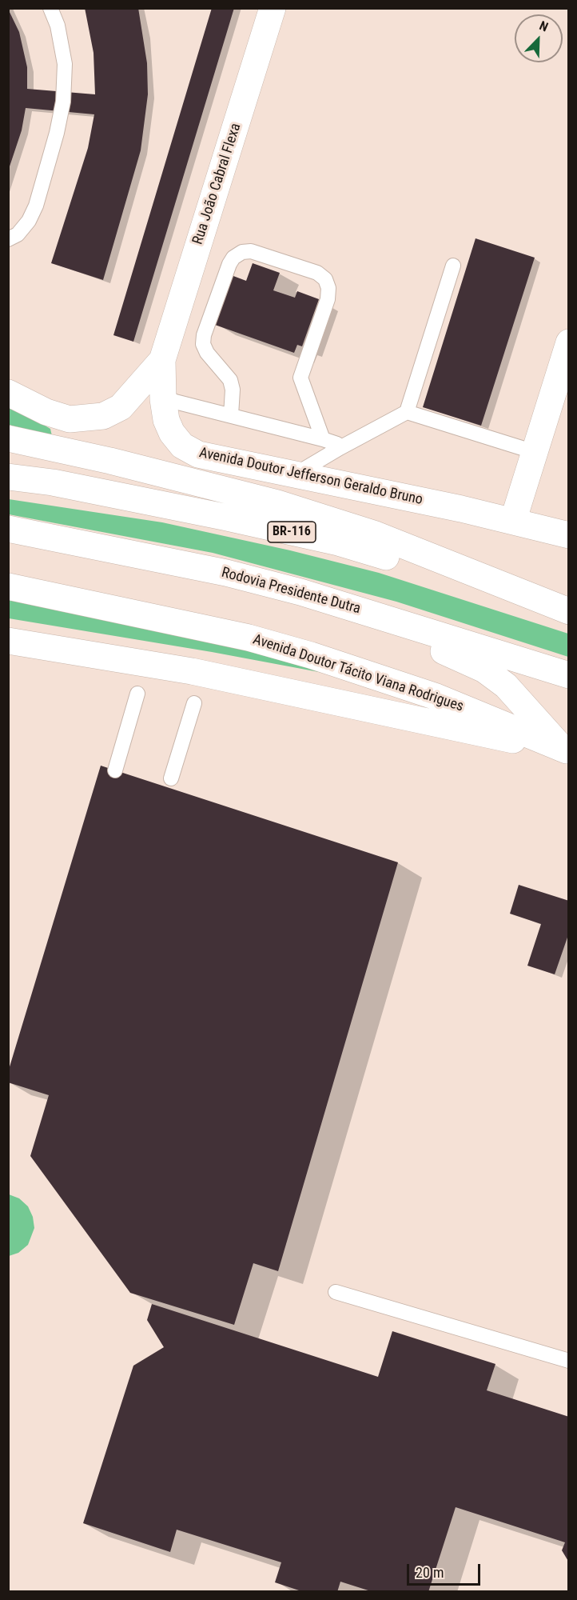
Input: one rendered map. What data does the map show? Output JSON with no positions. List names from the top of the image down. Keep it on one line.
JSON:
{"streets":{"main road":["Rua João Cabral Flexa","Avenida Doutor Jefferson Geraldo Bruno","BR-116","Rodovia Presidente Dutra","Avenida Doutor Tácito Viana Rodrigues"]},"crossings":[["Rua João Cabral Flexa","Avenida Doutor Jefferson Geraldo Bruno"]],"scale_bar":"20 m","north":"top right"}
